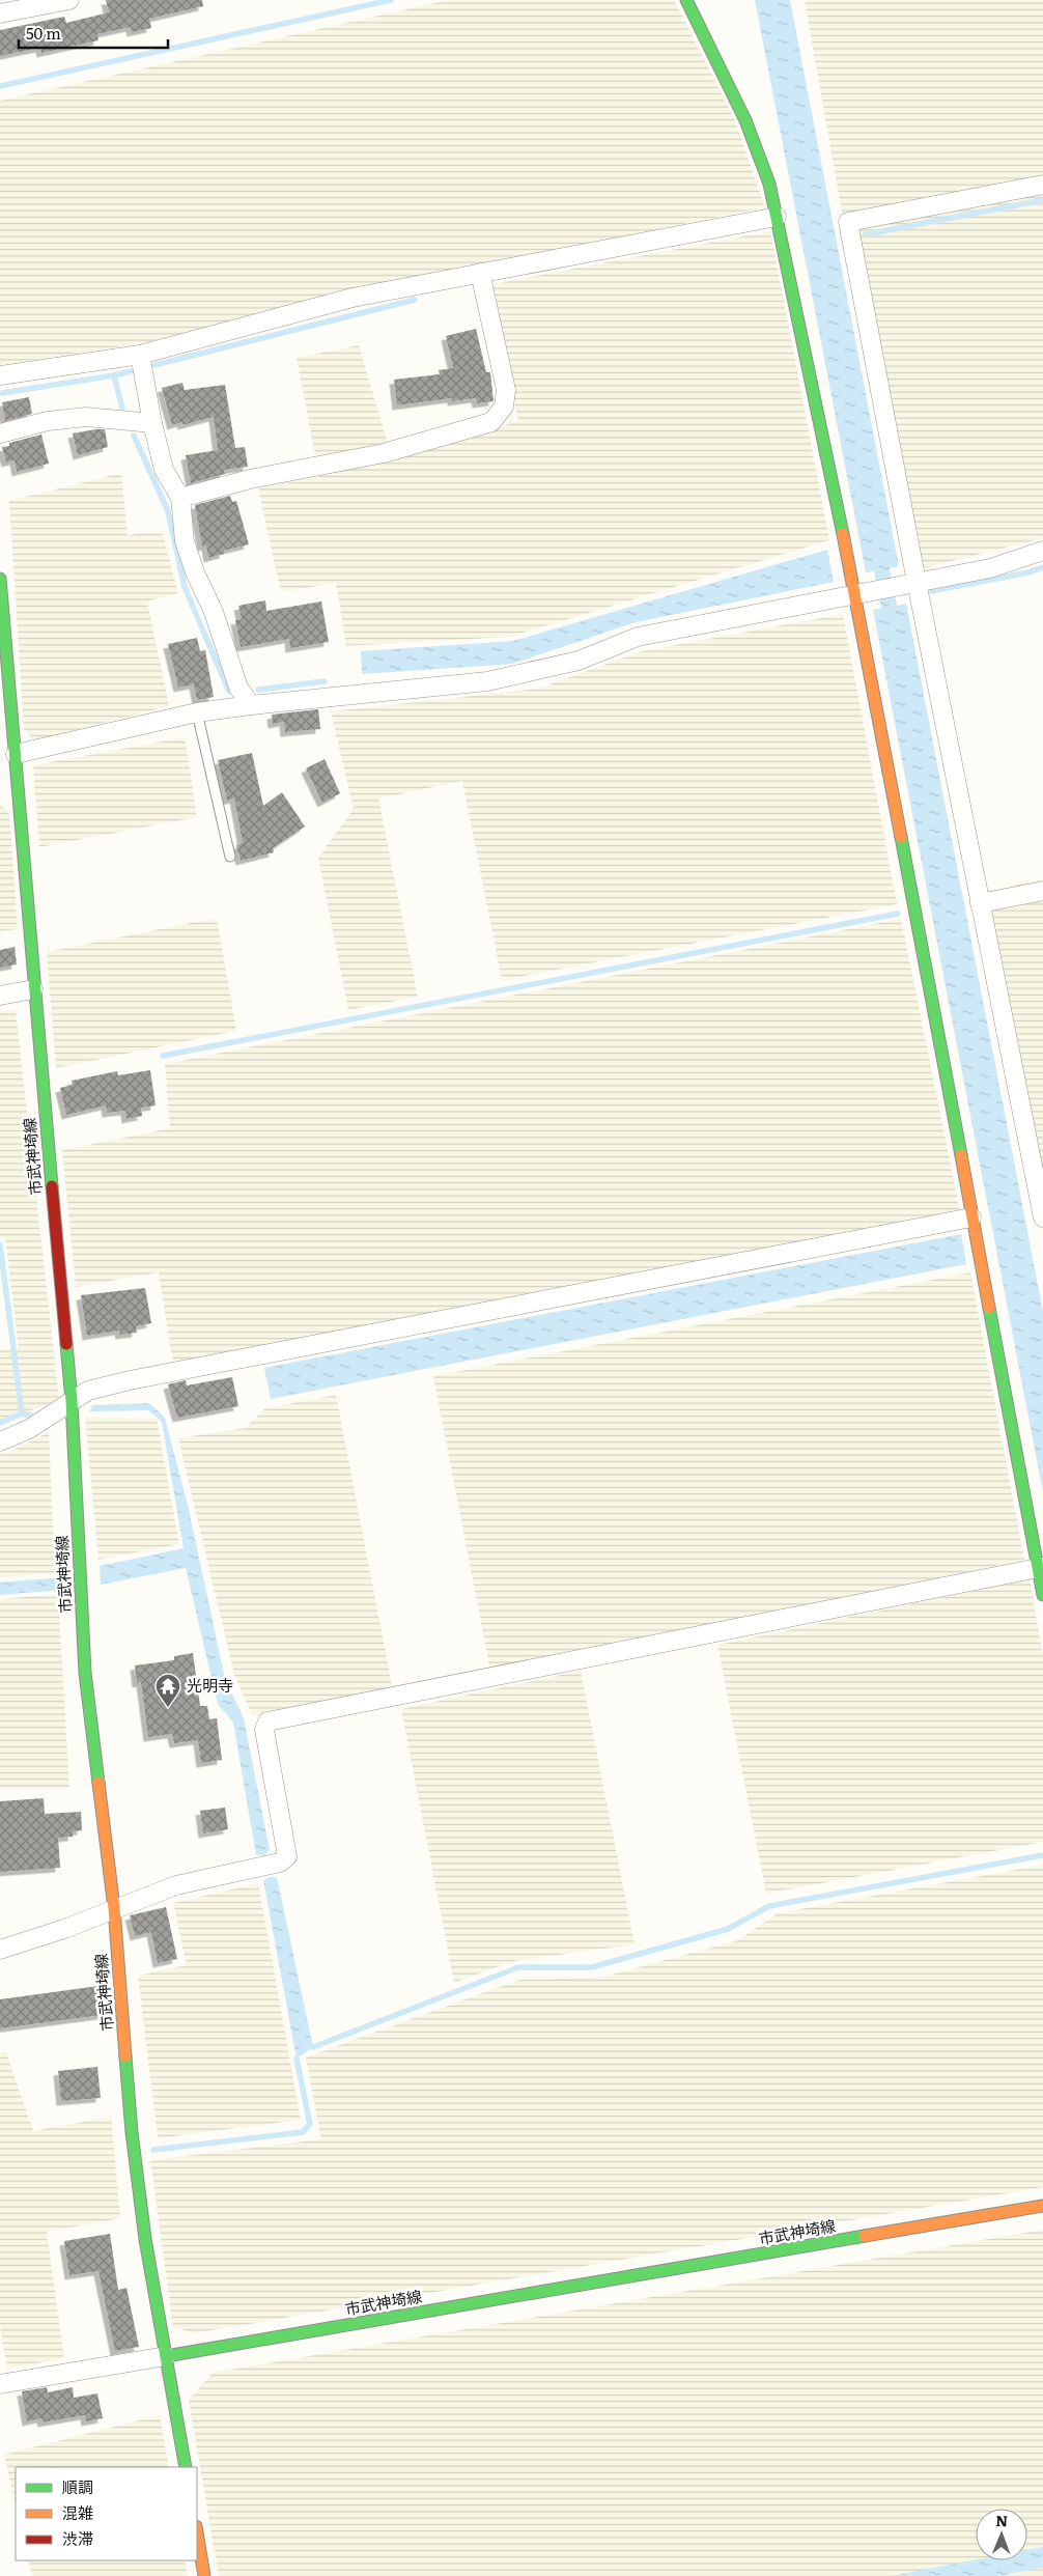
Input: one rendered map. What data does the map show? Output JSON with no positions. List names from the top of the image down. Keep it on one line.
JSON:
{"streets":{"main road":["市武神埼線"]},"places":{"temple":["光明寺"]},"legend":["順調","混雑","渋滞"],"scale_bar":"50 m","north":"top"}
